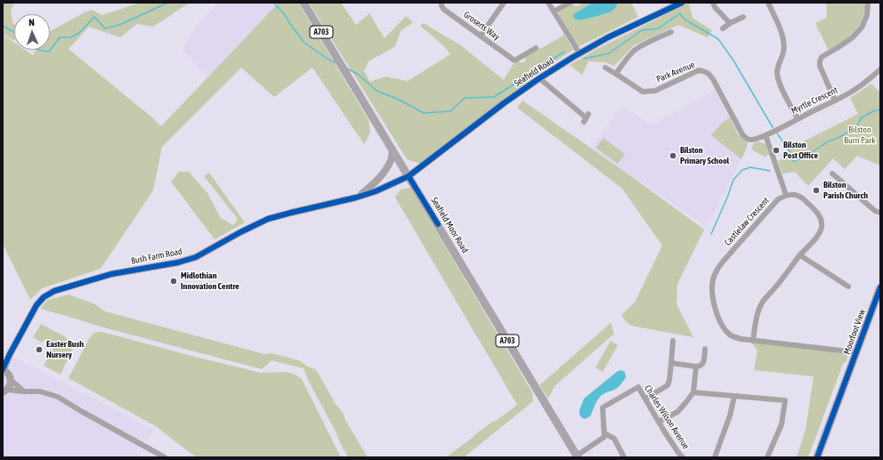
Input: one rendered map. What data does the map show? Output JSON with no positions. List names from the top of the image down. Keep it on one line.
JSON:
{"streets":{"main road":["A703","Seafield Moor Road","Moorfoot View"],"street":["Groserts Way","Seafield Road","Park Avenue","Myrtle Crescent","Castlelaw Crescent","Bush Farm Road","Charles Wilson Avenue"]},"crossings":[["Seafield Road","Seafield Moor Road"],["Seafield Road","Bush Farm Road"],["Park Avenue","Myrtle Crescent"],["Castlelaw Crescent","Moorfoot View"],["Seafield Moor Road","Bush Farm Road"]],"parks":["Bilston Burn Park"],"places":["Bilston Post Office","Bilston Primary School","Bilston Parish Church","Midlothian Innovation Centre","Easter Bush Nursery"],"north":"top"}
